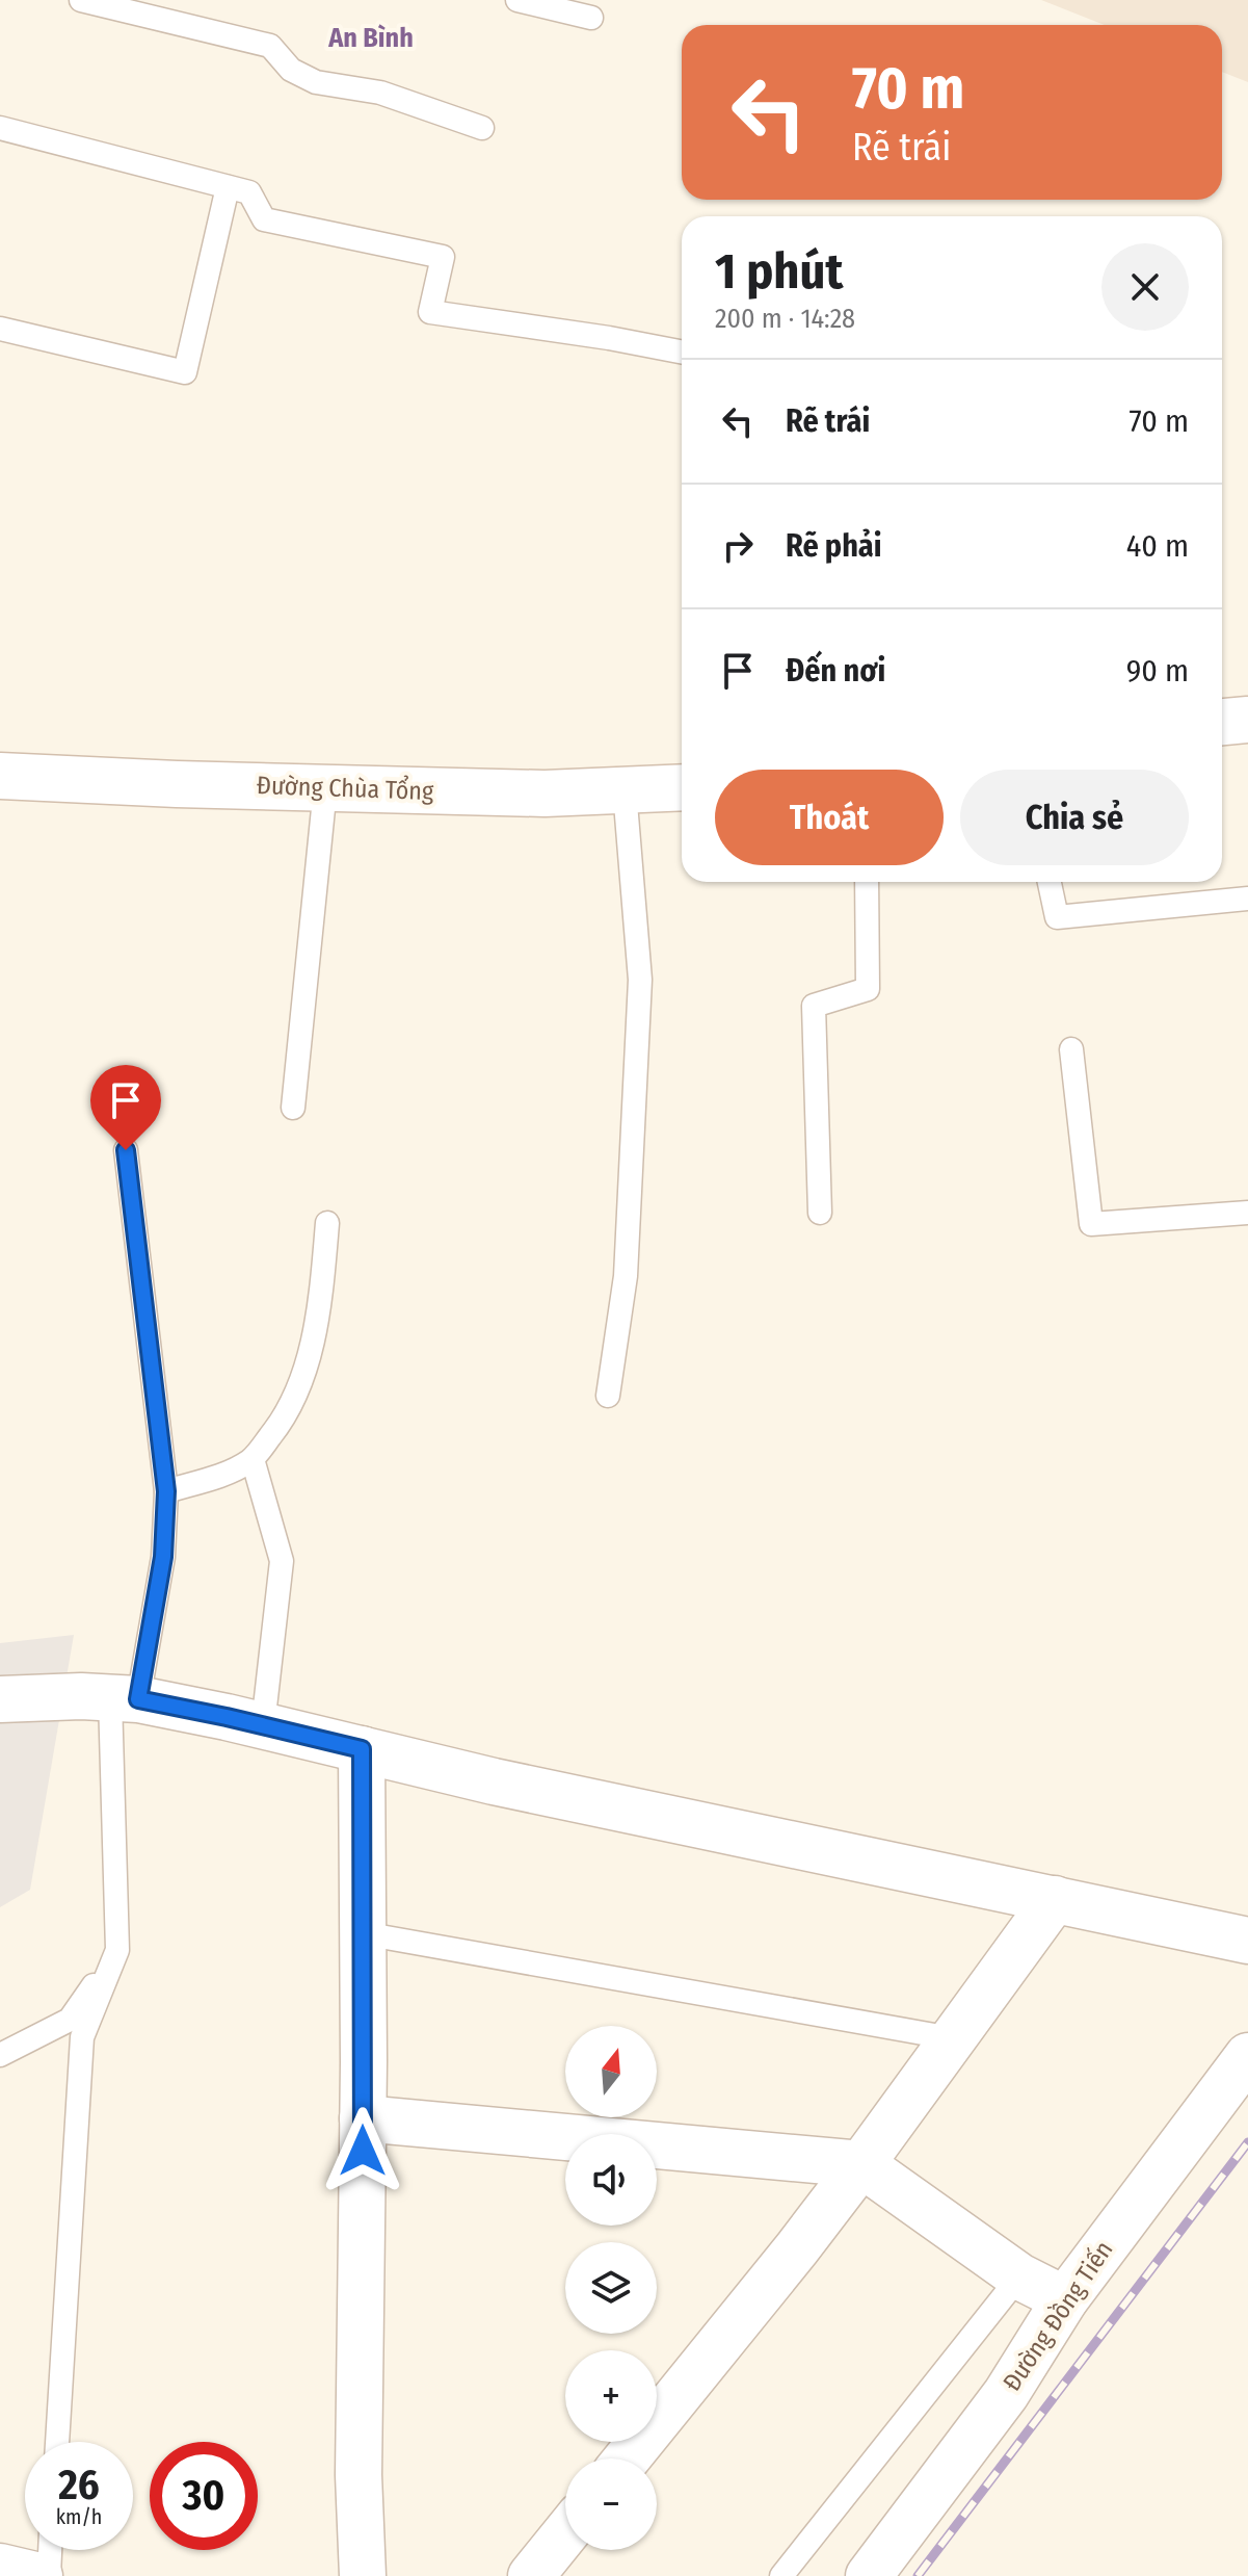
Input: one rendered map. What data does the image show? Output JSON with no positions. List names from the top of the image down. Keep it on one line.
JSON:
{"streets":{"street":["Đường Chùa Tổng","Đường Đồng Tiến"]},"districts":["An Bình"],"north":"top","page":{"turn":["70 m","Rẽ trái"],"heading":["1 phút","200 m · 14:28"],"list":[{"name":"Rẽ trái","value":"70 m"},{"name":"Rẽ phải","value":"40 m"},{"name":"Đến nơi","value":"90 m"}],"buttons":["Thoát","Chia sẻ"],"map_buttons":["+","−"],"speed":"26 km/h","limit":"30"}}
